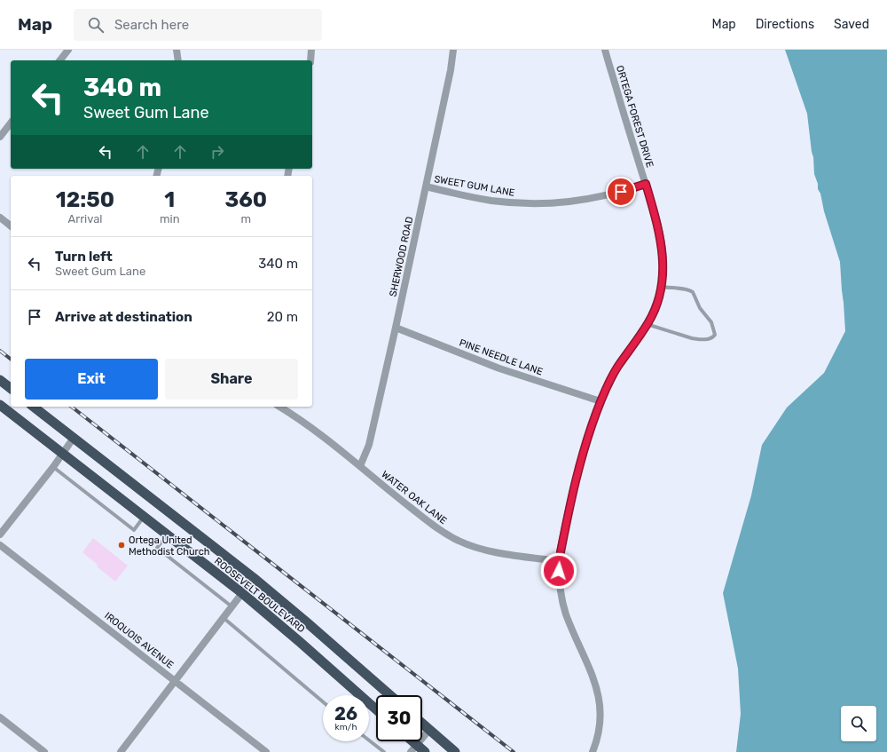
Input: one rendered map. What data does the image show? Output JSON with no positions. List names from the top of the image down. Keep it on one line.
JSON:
{"streets":{"highway":["ROOSEVELT BOULEVARD"],"street":["ORTEGA FOREST DRIVE","SWEET GUM LANE","SHERWOOD ROAD","PINE NEEDLE LANE","WATER OAK LANE","IROQUOIS AVENUE"]},"crossings":[["ORTEGA FOREST DRIVE","SWEET GUM LANE"],["ORTEGA FOREST DRIVE","PINE NEEDLE LANE"],["ORTEGA FOREST DRIVE","WATER OAK LANE"],["SWEET GUM LANE","SHERWOOD ROAD"],["SHERWOOD ROAD","PINE NEEDLE LANE"],["SHERWOOD ROAD","WATER OAK LANE"]],"places":["Ortega United Methodist Church"],"page":{"header":"Map","search":"Search here","nav":["Map","Directions","Saved"],"turn":["340 m","Sweet Gum Lane"],"eta":["12:50","Arrival","1","min","360","m"],"list":[{"name":"Turn left","note":"Sweet Gum Lane","value":"340 m"},{"name":"Arrive at destination","value":"20 m"}],"buttons":["Exit","Share"],"speed":"26 km/h","limit":"30"}}
